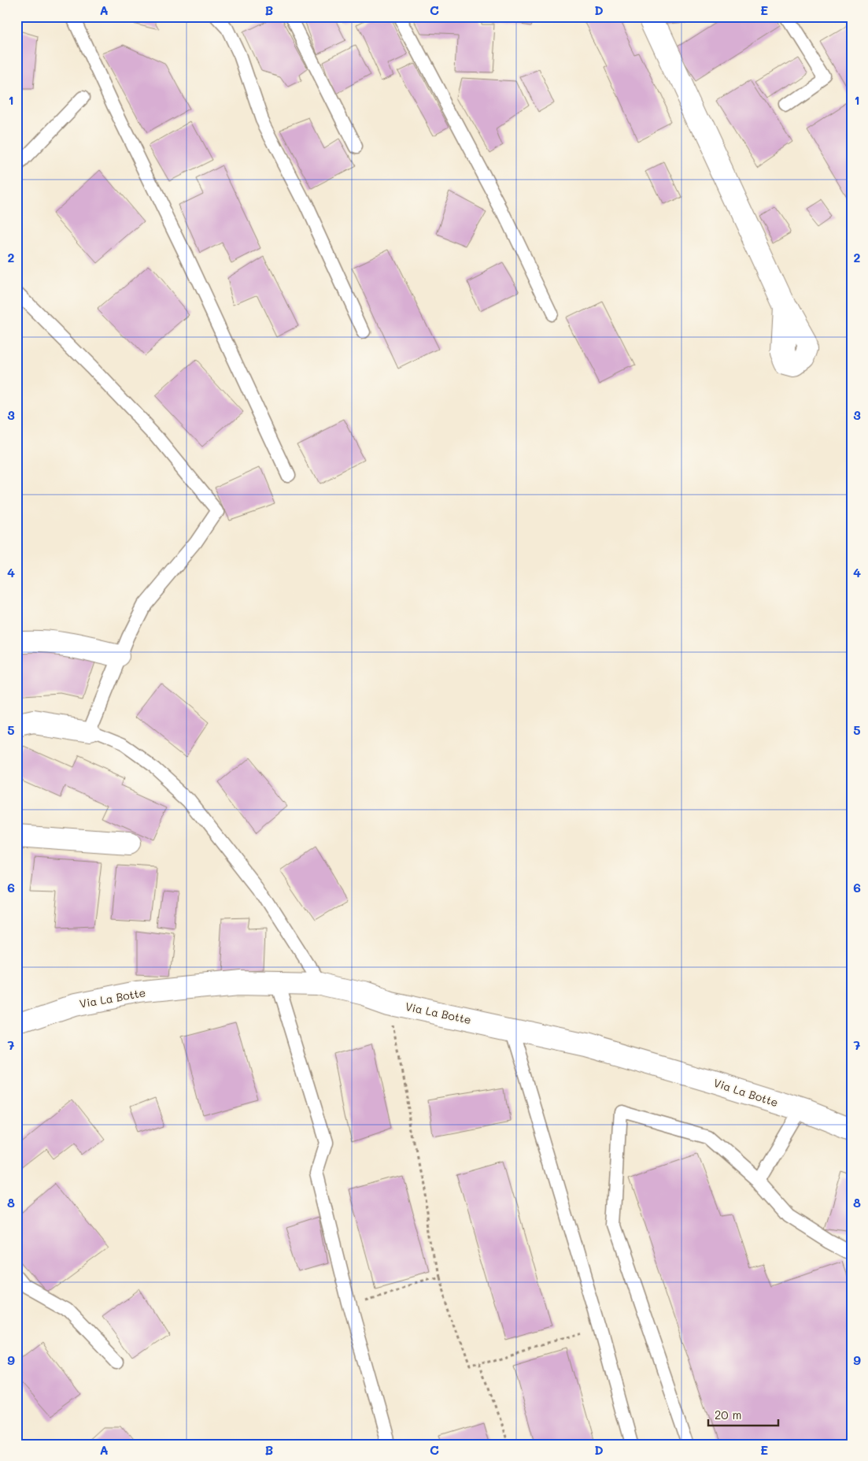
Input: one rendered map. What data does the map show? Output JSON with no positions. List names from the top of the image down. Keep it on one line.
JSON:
{"streets":{"street":["Via La Botte"]},"scale_bar":"20 m","grid":{"columns":["A","B","C","D","E"],"rows":["1","2","3","4","5","6","7","8","9"]}}
